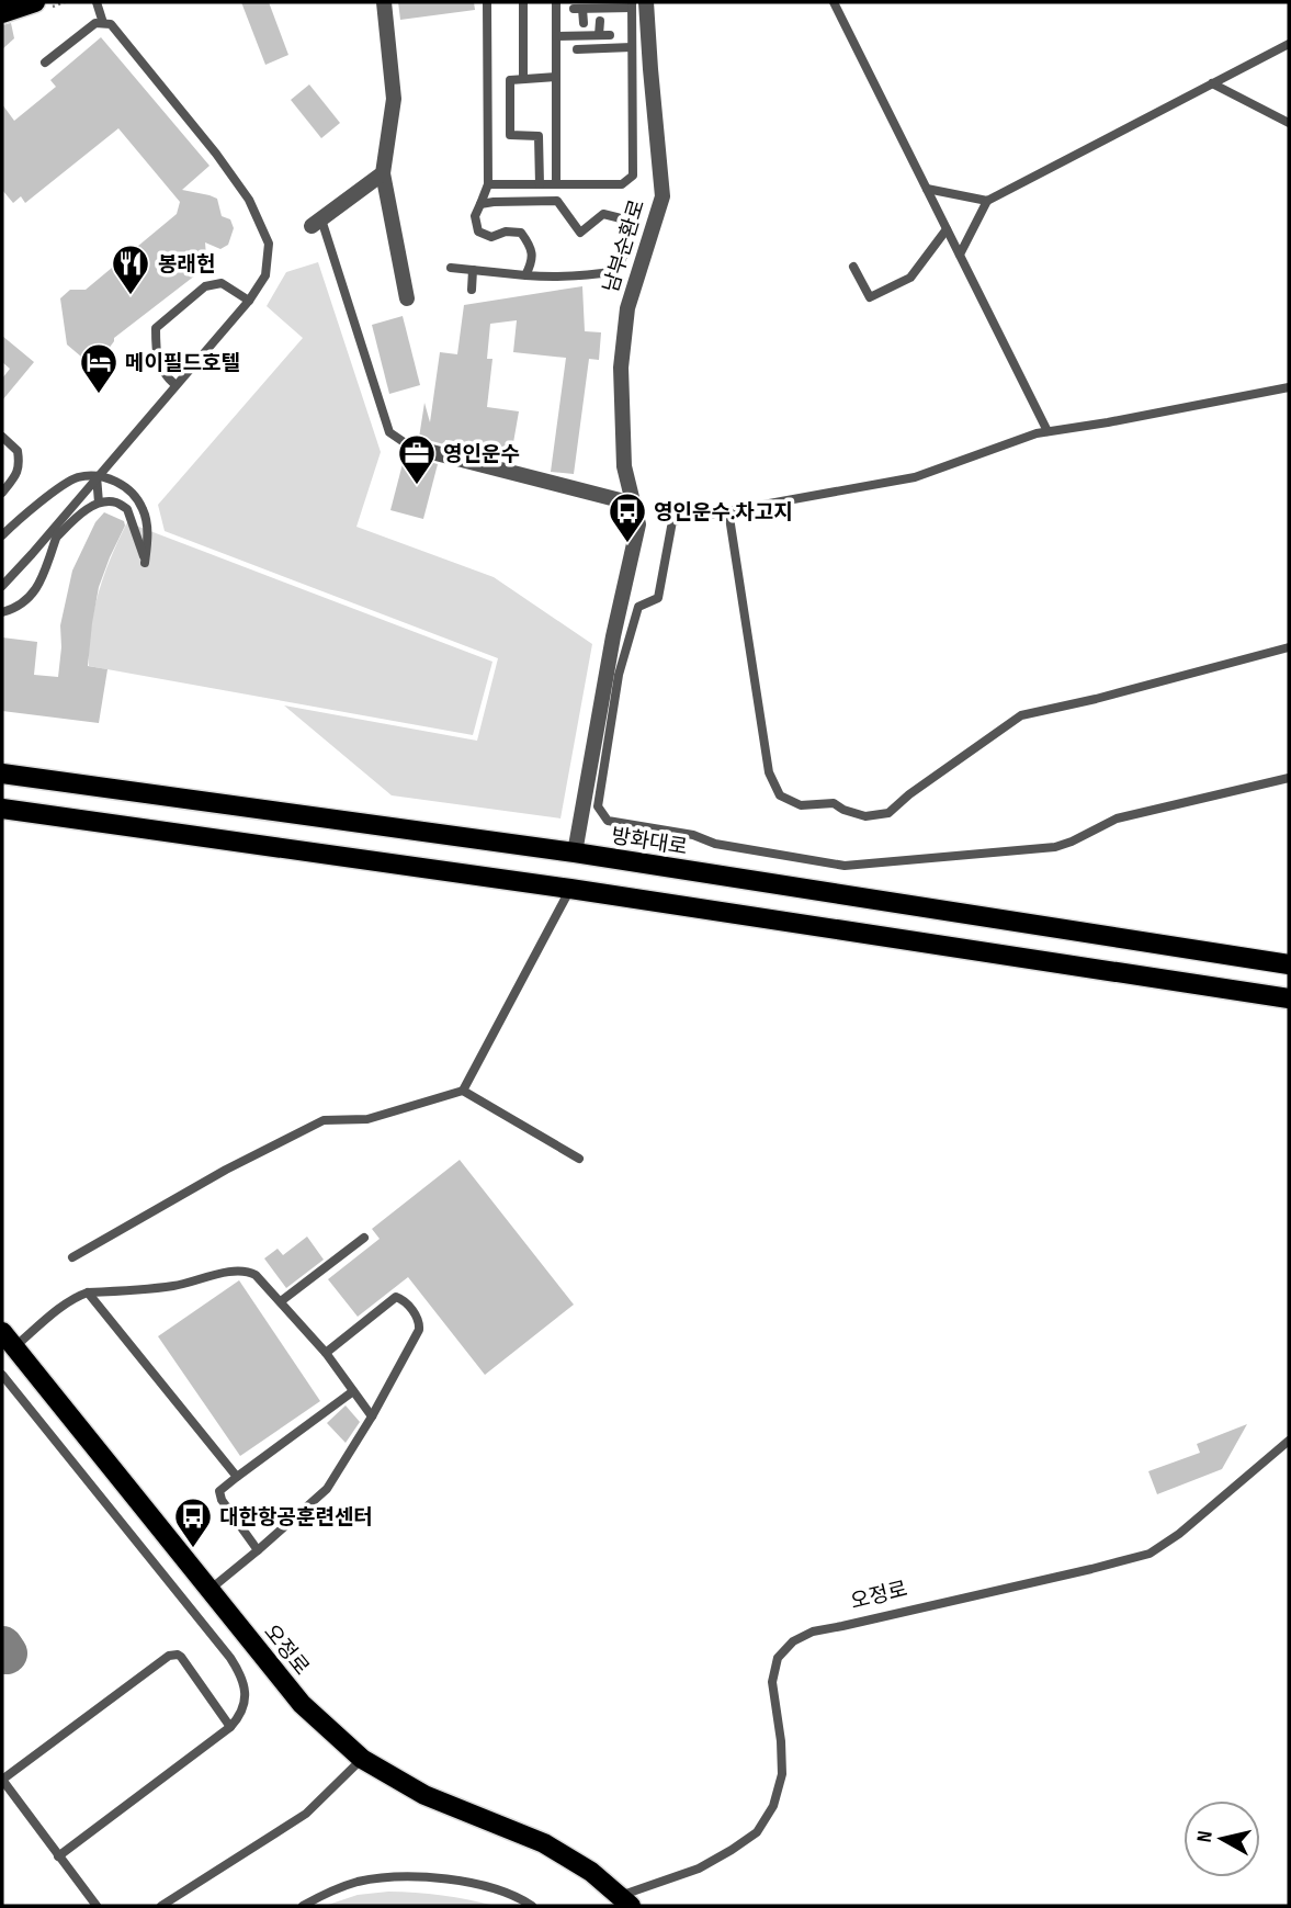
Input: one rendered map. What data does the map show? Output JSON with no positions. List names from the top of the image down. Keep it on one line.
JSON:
{"streets":{"main road":["방화대로","오정로"],"street":["남부순환로"]},"crossings":[["남부순환로","방화대로"]],"places":{"restaurant":["봉래헌"],"hotel":["메이필드호텔"],"office":["영인운수"],"bus stop":["영인운수.차고지","대한항공훈련센터"]},"north":"left"}
